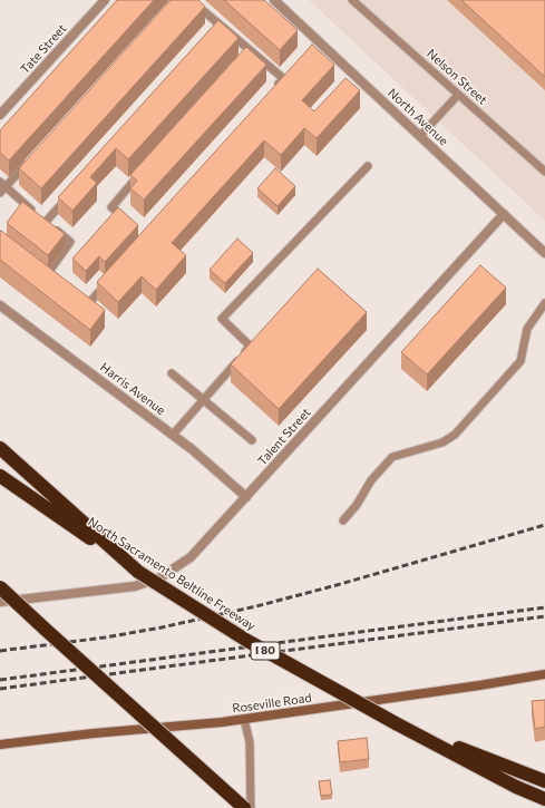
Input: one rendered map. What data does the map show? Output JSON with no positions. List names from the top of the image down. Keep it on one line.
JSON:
{"streets":{"highway":["North Sacramento Beltline Freeway","I 80"],"main road":["Roseville Road"],"street":["Tate Street","North Avenue","Harris Avenue","Talent Street"],"lane":["Nelson Street"]},"crossings":[["North Avenue","Talent Street"],["Harris Avenue","Talent Street"]]}
